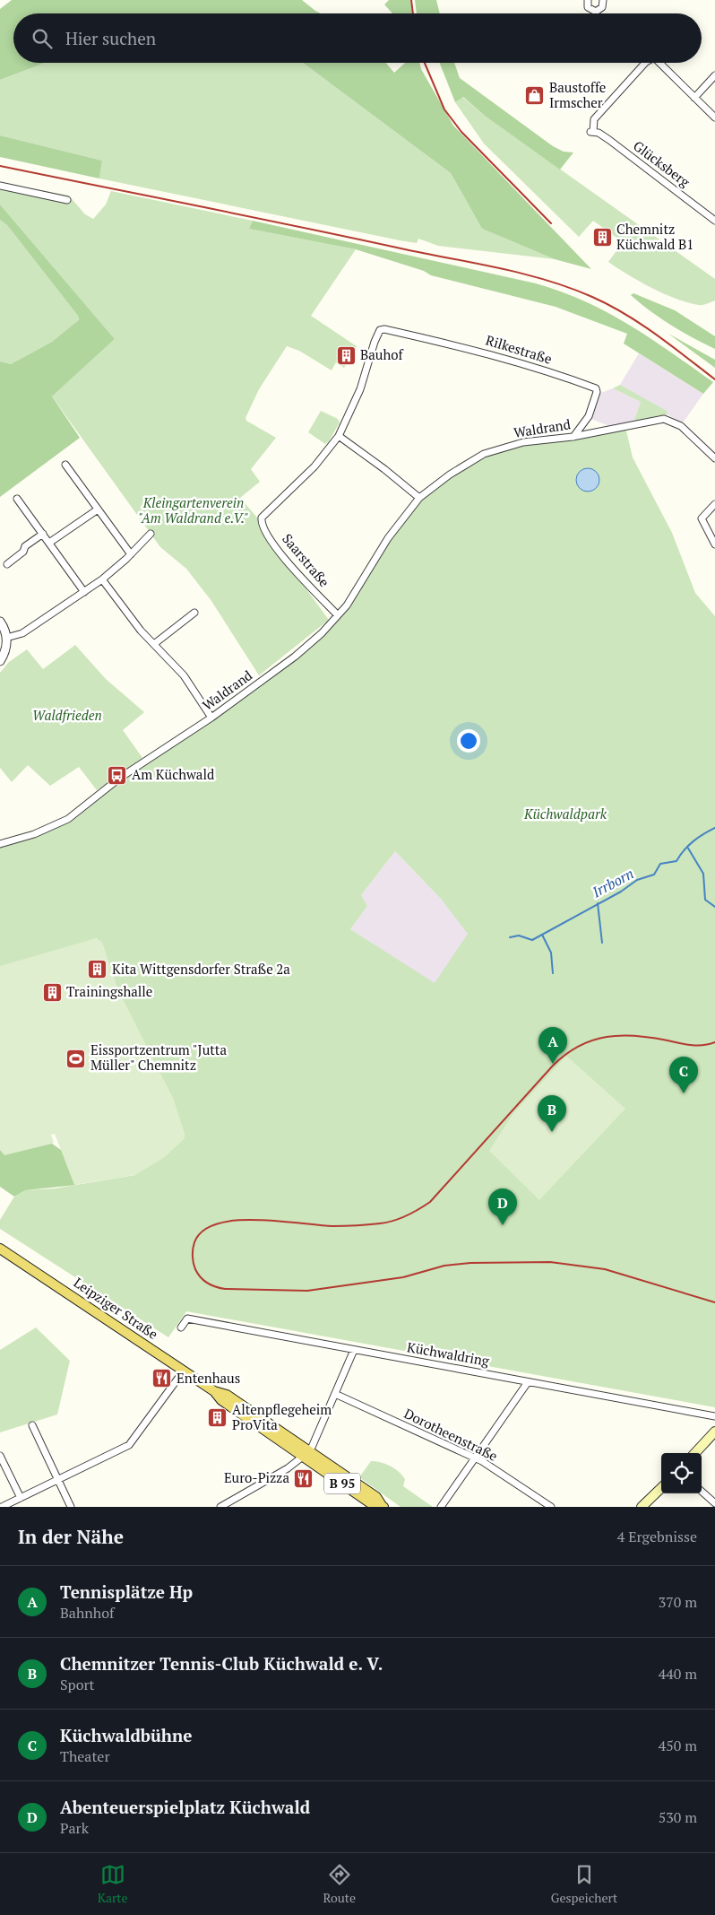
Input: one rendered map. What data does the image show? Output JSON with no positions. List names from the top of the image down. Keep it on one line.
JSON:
{"streets":{"main road":["Leipziger Straße","B 95"],"street":["Glücksberg","Rilkestraße","Waldrand","Saarstraße","Küchwaldring","Dorotheenstraße"]},"crossings":[["Rilkestraße","Waldrand"],["Rilkestraße","Saarstraße"],["Waldrand","Saarstraße"]],"water":["Irrborn"],"parks":["Kleingartenverein \"Am Waldrand e.V.\"","Waldfrieden","Küchwaldpark"],"places":{"shop":["Baustoffe Irmscher"],"building":["Chemnitz Küchwald B1","Bauhof","Kita Wittgensdorfer Straße 2a","Trainingshalle","Altenpflegeheim ProVita"],"bus stop":["Am Küchwald"],"sports":["Eissportzentrum \"Jutta Müller\" Chemnitz"],"restaurant":["Entenhaus","Euro-Pizza"]},"page":{"search":"Hier suchen","pins":["A","C","B","D"],"heading":["In der Nähe","4 Ergebnisse"],"list":[{"mark":"A","name":"Tennisplätze Hp","note":"Bahnhof","value":"370 m"},{"mark":"B","name":"Chemnitzer Tennis-Club Küchwald e. V.","note":"Sport","value":"440 m"},{"mark":"C","name":"Küchwaldbühne","note":"Theater","value":"450 m"},{"mark":"D","name":"Abenteuerspielplatz Küchwald","note":"Park","value":"530 m"}],"nav":["Karte","Route","Gespeichert"]}}
